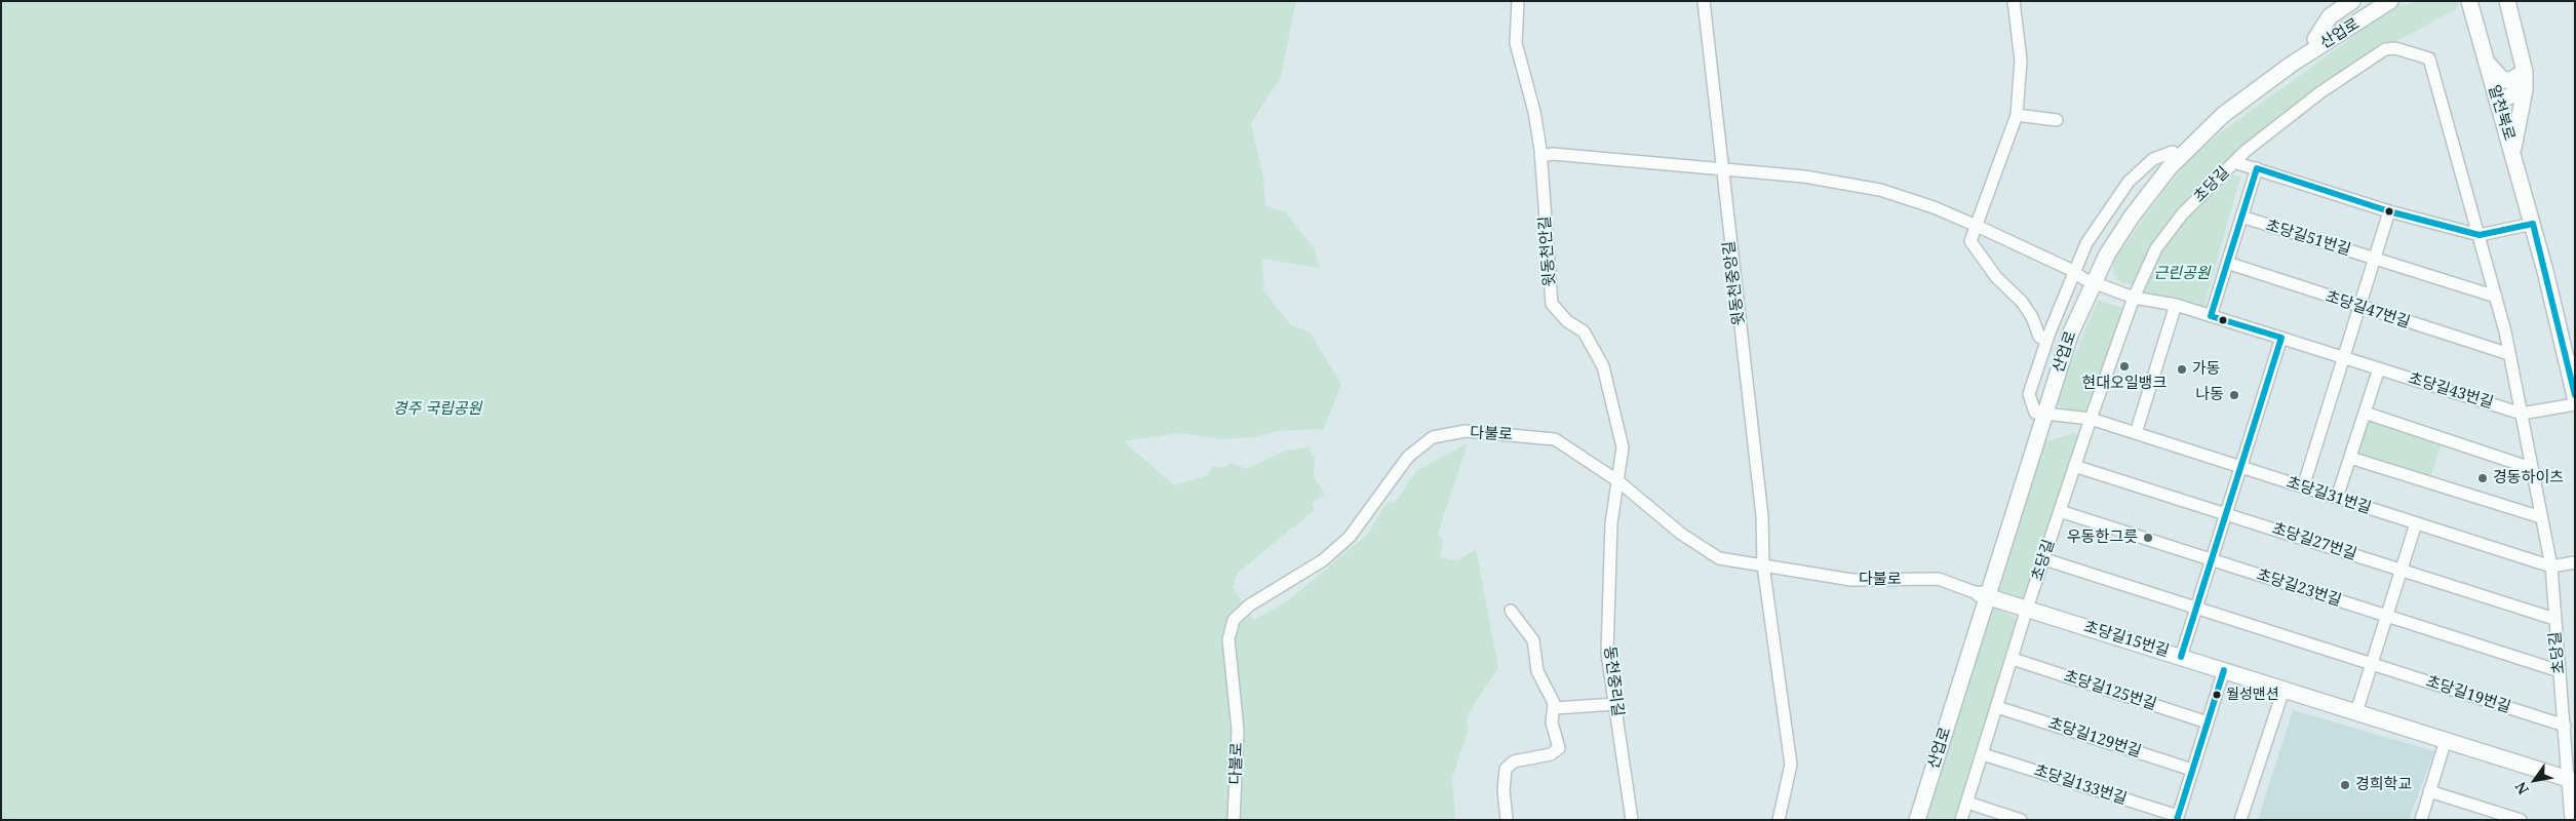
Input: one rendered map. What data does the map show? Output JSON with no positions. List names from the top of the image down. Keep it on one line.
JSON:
{"streets":{"street":["산업로","알천북로","초당길","초당길51번길","윗동천안길","윗동천중앙길","초당길47번길","초당길43번길","다불로","초당길31번길","초당길27번길","초당길23번길","초당길15번길","동천중리길","초당길125번길","초당길19번길","초당길129번길","초당길133번길"]},"crossings":[["산업로","초당길43번길"],["산업로","다불로"],["산업로","초당길31번길"],["산업로","초당길15번길"],["초당길","초당길51번길"],["초당길","초당길47번길"],["초당길","초당길43번길"],["초당길","초당길31번길"],["초당길","초당길27번길"],["초당길","초당길23번길"],["초당길","초당길15번길"],["초당길","초당길125번길"],["초당길","초당길19번길"],["초당길","초당길129번길"],["초당길","초당길133번길"],["윗동천안길","초당길43번길"],["윗동천안길","다불로"],["윗동천안길","동천중리길"],["윗동천중앙길","초당길43번길"],["윗동천중앙길","다불로"],["다불로","초당길15번길"],["다불로","동천중리길"]],"parks":["근린공원","경주 국립공원"],"places":["현대오일뱅크","가동","나동","경동하이츠","우동한그릇","월성맨션","경희학교"],"north":"bottom left"}
